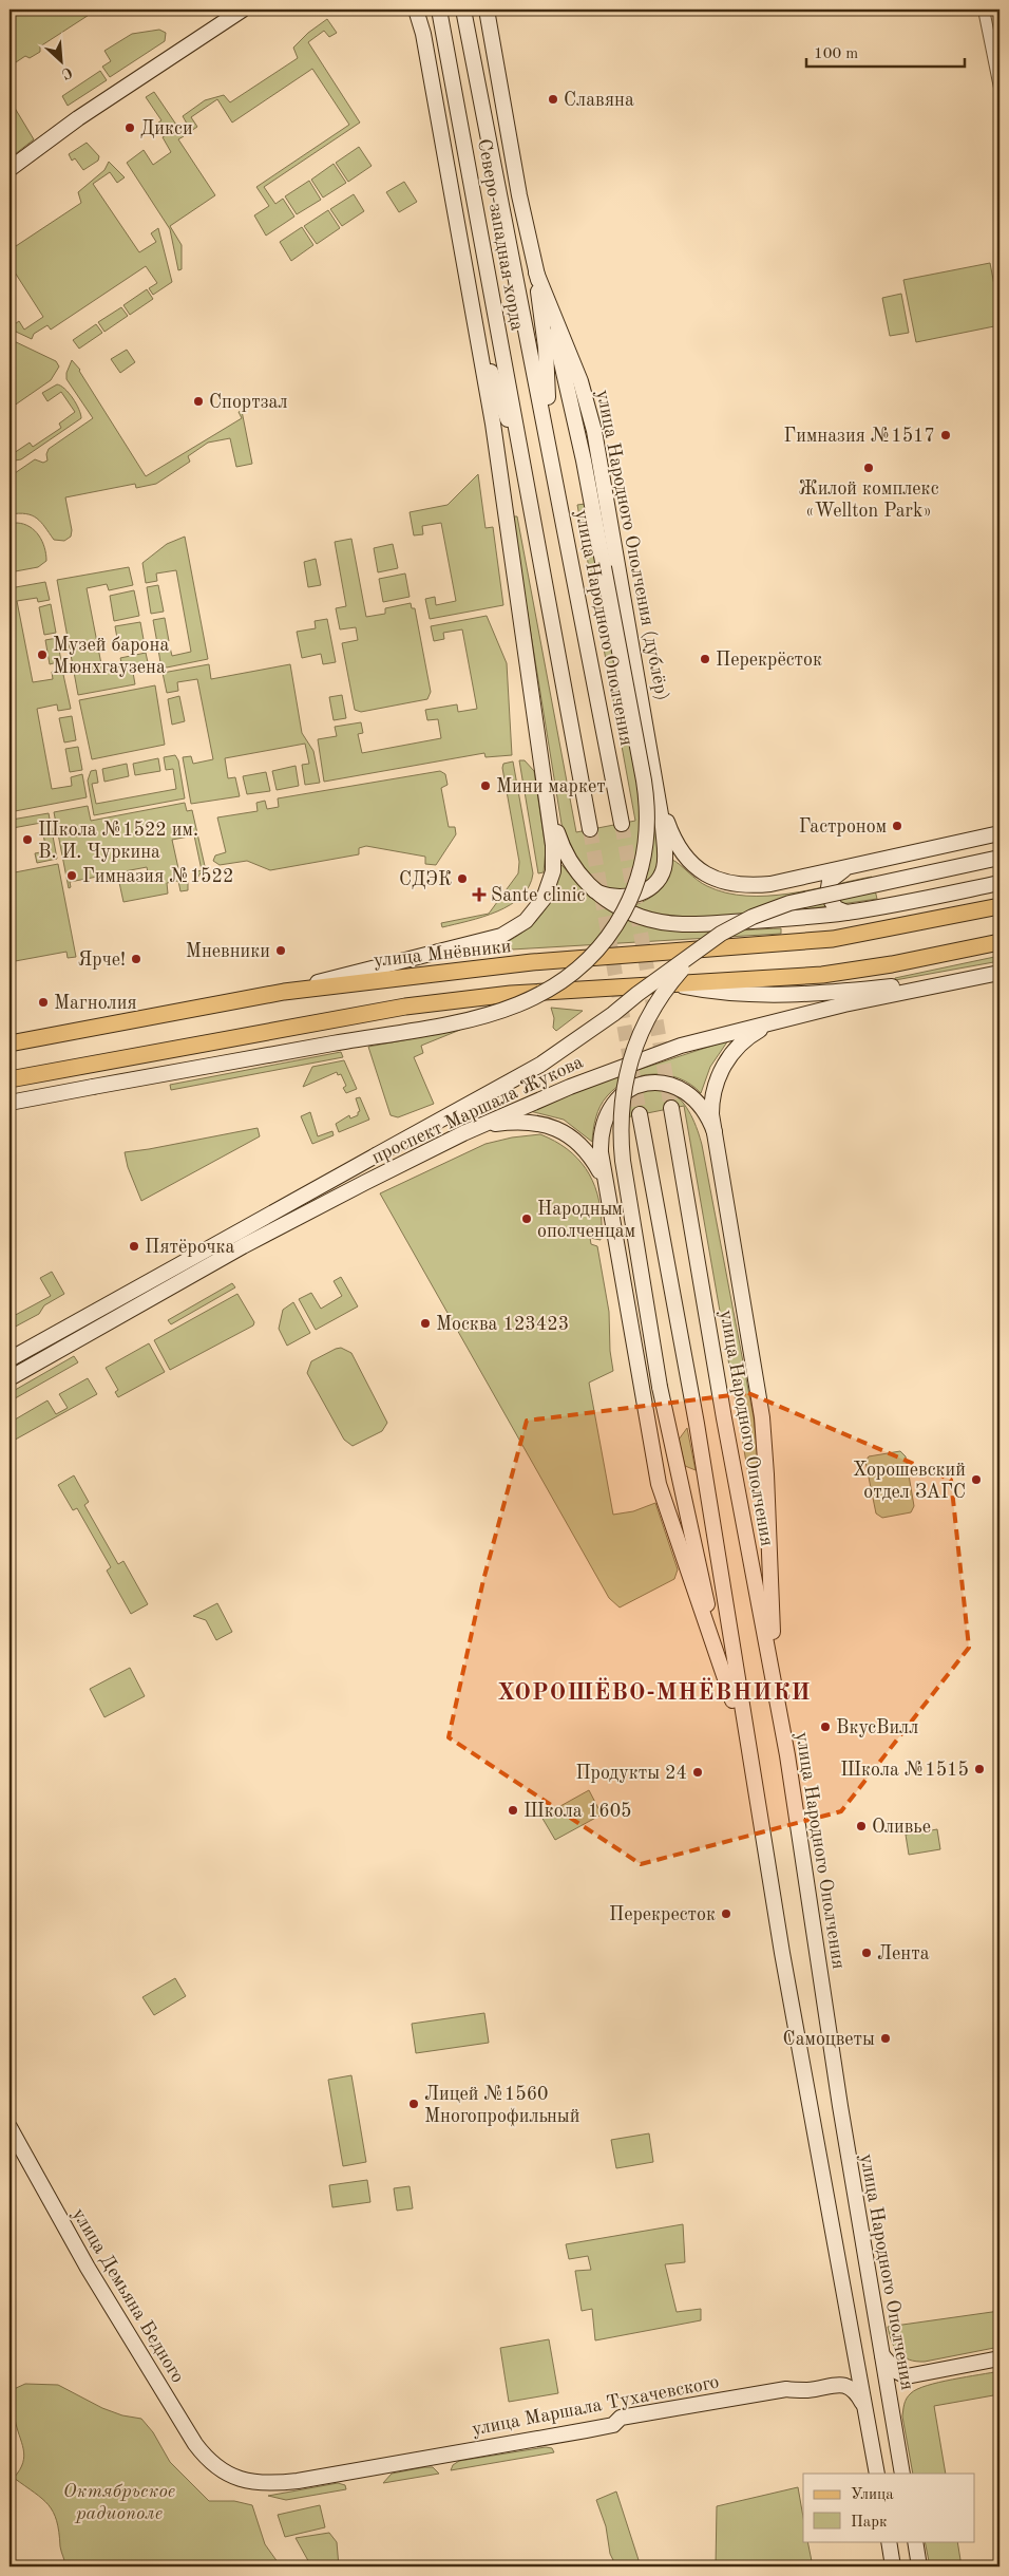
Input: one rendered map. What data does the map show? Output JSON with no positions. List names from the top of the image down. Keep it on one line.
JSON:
{"streets":{"main road":["Северо-западная хорда","улица Народного Ополчения (дублёр)","улица Народного Ополчения","улица Мнёвники","проспект Маршала Жукова","улица Демьяна Бедного","улица Маршала Тухачевского"]},"crossings":[["Северо-западная хорда","улица Народного Ополчения"],["улица Демьяна Бедного","улица Маршала Тухачевского"]],"districts":["ХОРОШЁВО-МНЁВНИКИ"],"parks":["Октябрьское радиополе"],"places":{"other":["Славяна","Дикси","Спортзал","Гимназия №1517","Жилой комплекс «Wellton Park»","Музей барона Мюнхгаузена","Перекрёсток","Мини маркет","Гастроном","Школа №1522 им. В. И. Чуркина","Гимназия №1522","СДЭК","Мневники","Ярче!","Магнолия","Народным ополченцам","Пятёрочка","Москва 123423","Хорошевский отдел ЗАГС","ВкусВилл","Школа №1515","Продукты 24","Школа 1605","Оливье","Перекресток","Лента","Самоцветы","Лицей №1560 Многопрофильный"],"health":["Sante clinic"]},"legend":["Улица","Парк"],"scale_bar":"100 m","north":"bottom right"}
